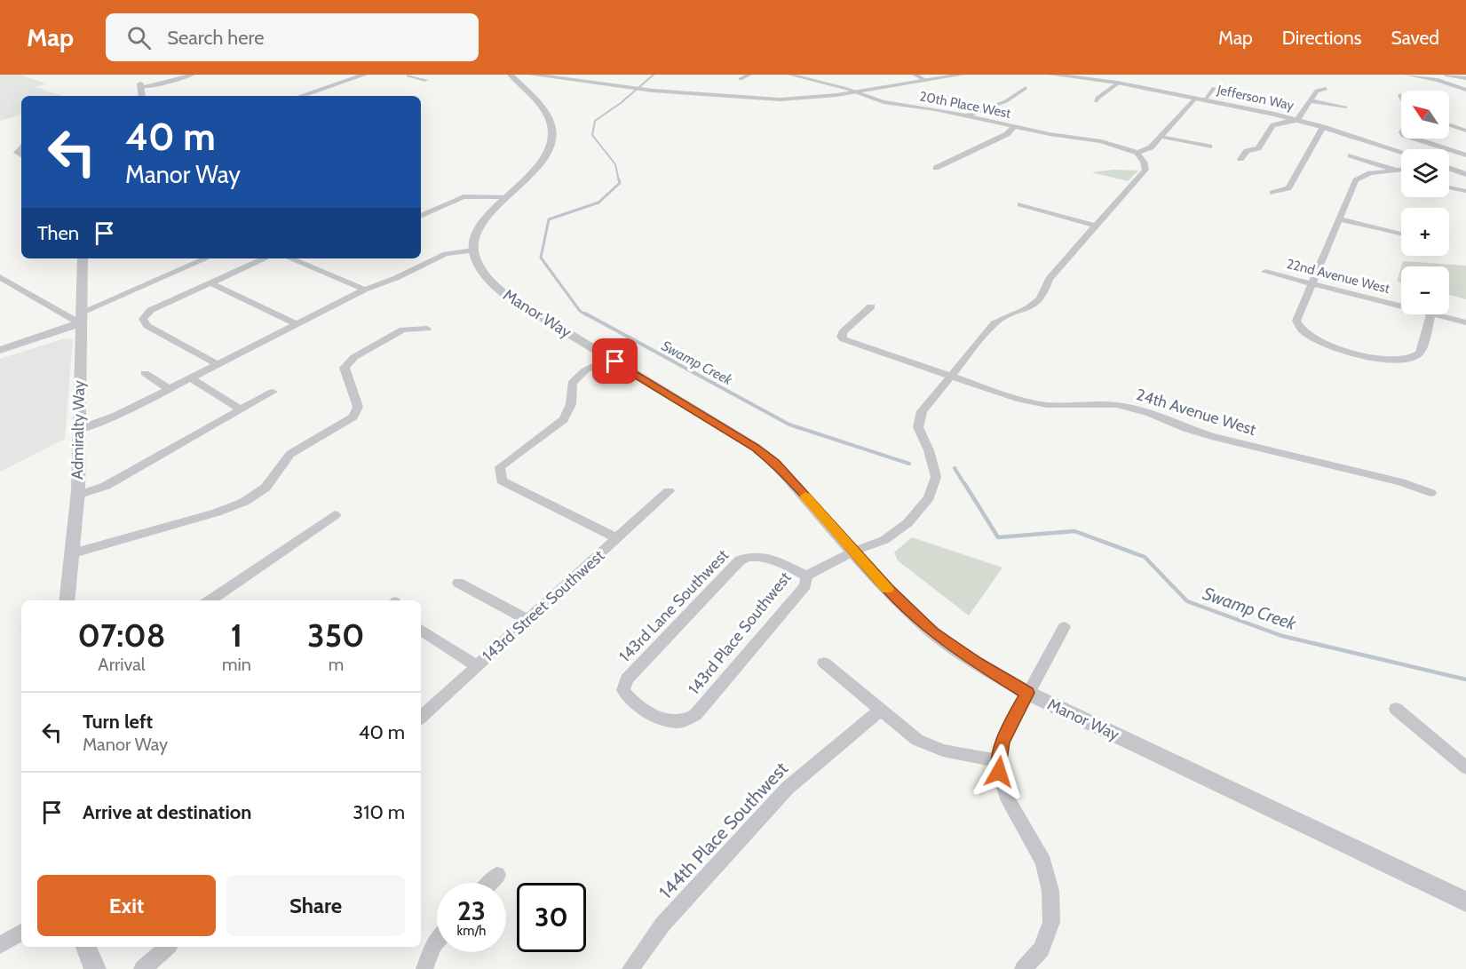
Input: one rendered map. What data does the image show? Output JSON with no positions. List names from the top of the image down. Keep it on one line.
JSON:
{"streets":{"street":["Jefferson Way","20th Place West","22nd Avenue West","Manor Way","24th Avenue West","Admiralty Way","143rd Street Southwest","143rd Lane Southwest","143rd Place Southwest","144th Place Southwest"]},"crossings":[["20th Place West","143rd Place Southwest"],["Manor Way","143rd Place Southwest"],["24th Avenue West","143rd Place Southwest"],["143rd Lane Southwest","143rd Place Southwest"]],"water":["Swamp Creek"],"north":"top left","page":{"header":"Map","search":"Search here","nav":["Map","Directions","Saved"],"map_buttons":["+","−"],"turn":["40 m","Manor Way"],"then":"Then","eta":["07:08","Arrival","1","min","350","m"],"list":[{"name":"Turn left","note":"Manor Way","value":"40 m"},{"name":"Arrive at destination","value":"310 m"}],"buttons":["Exit","Share"],"speed":"23 km/h","limit":"30"}}
